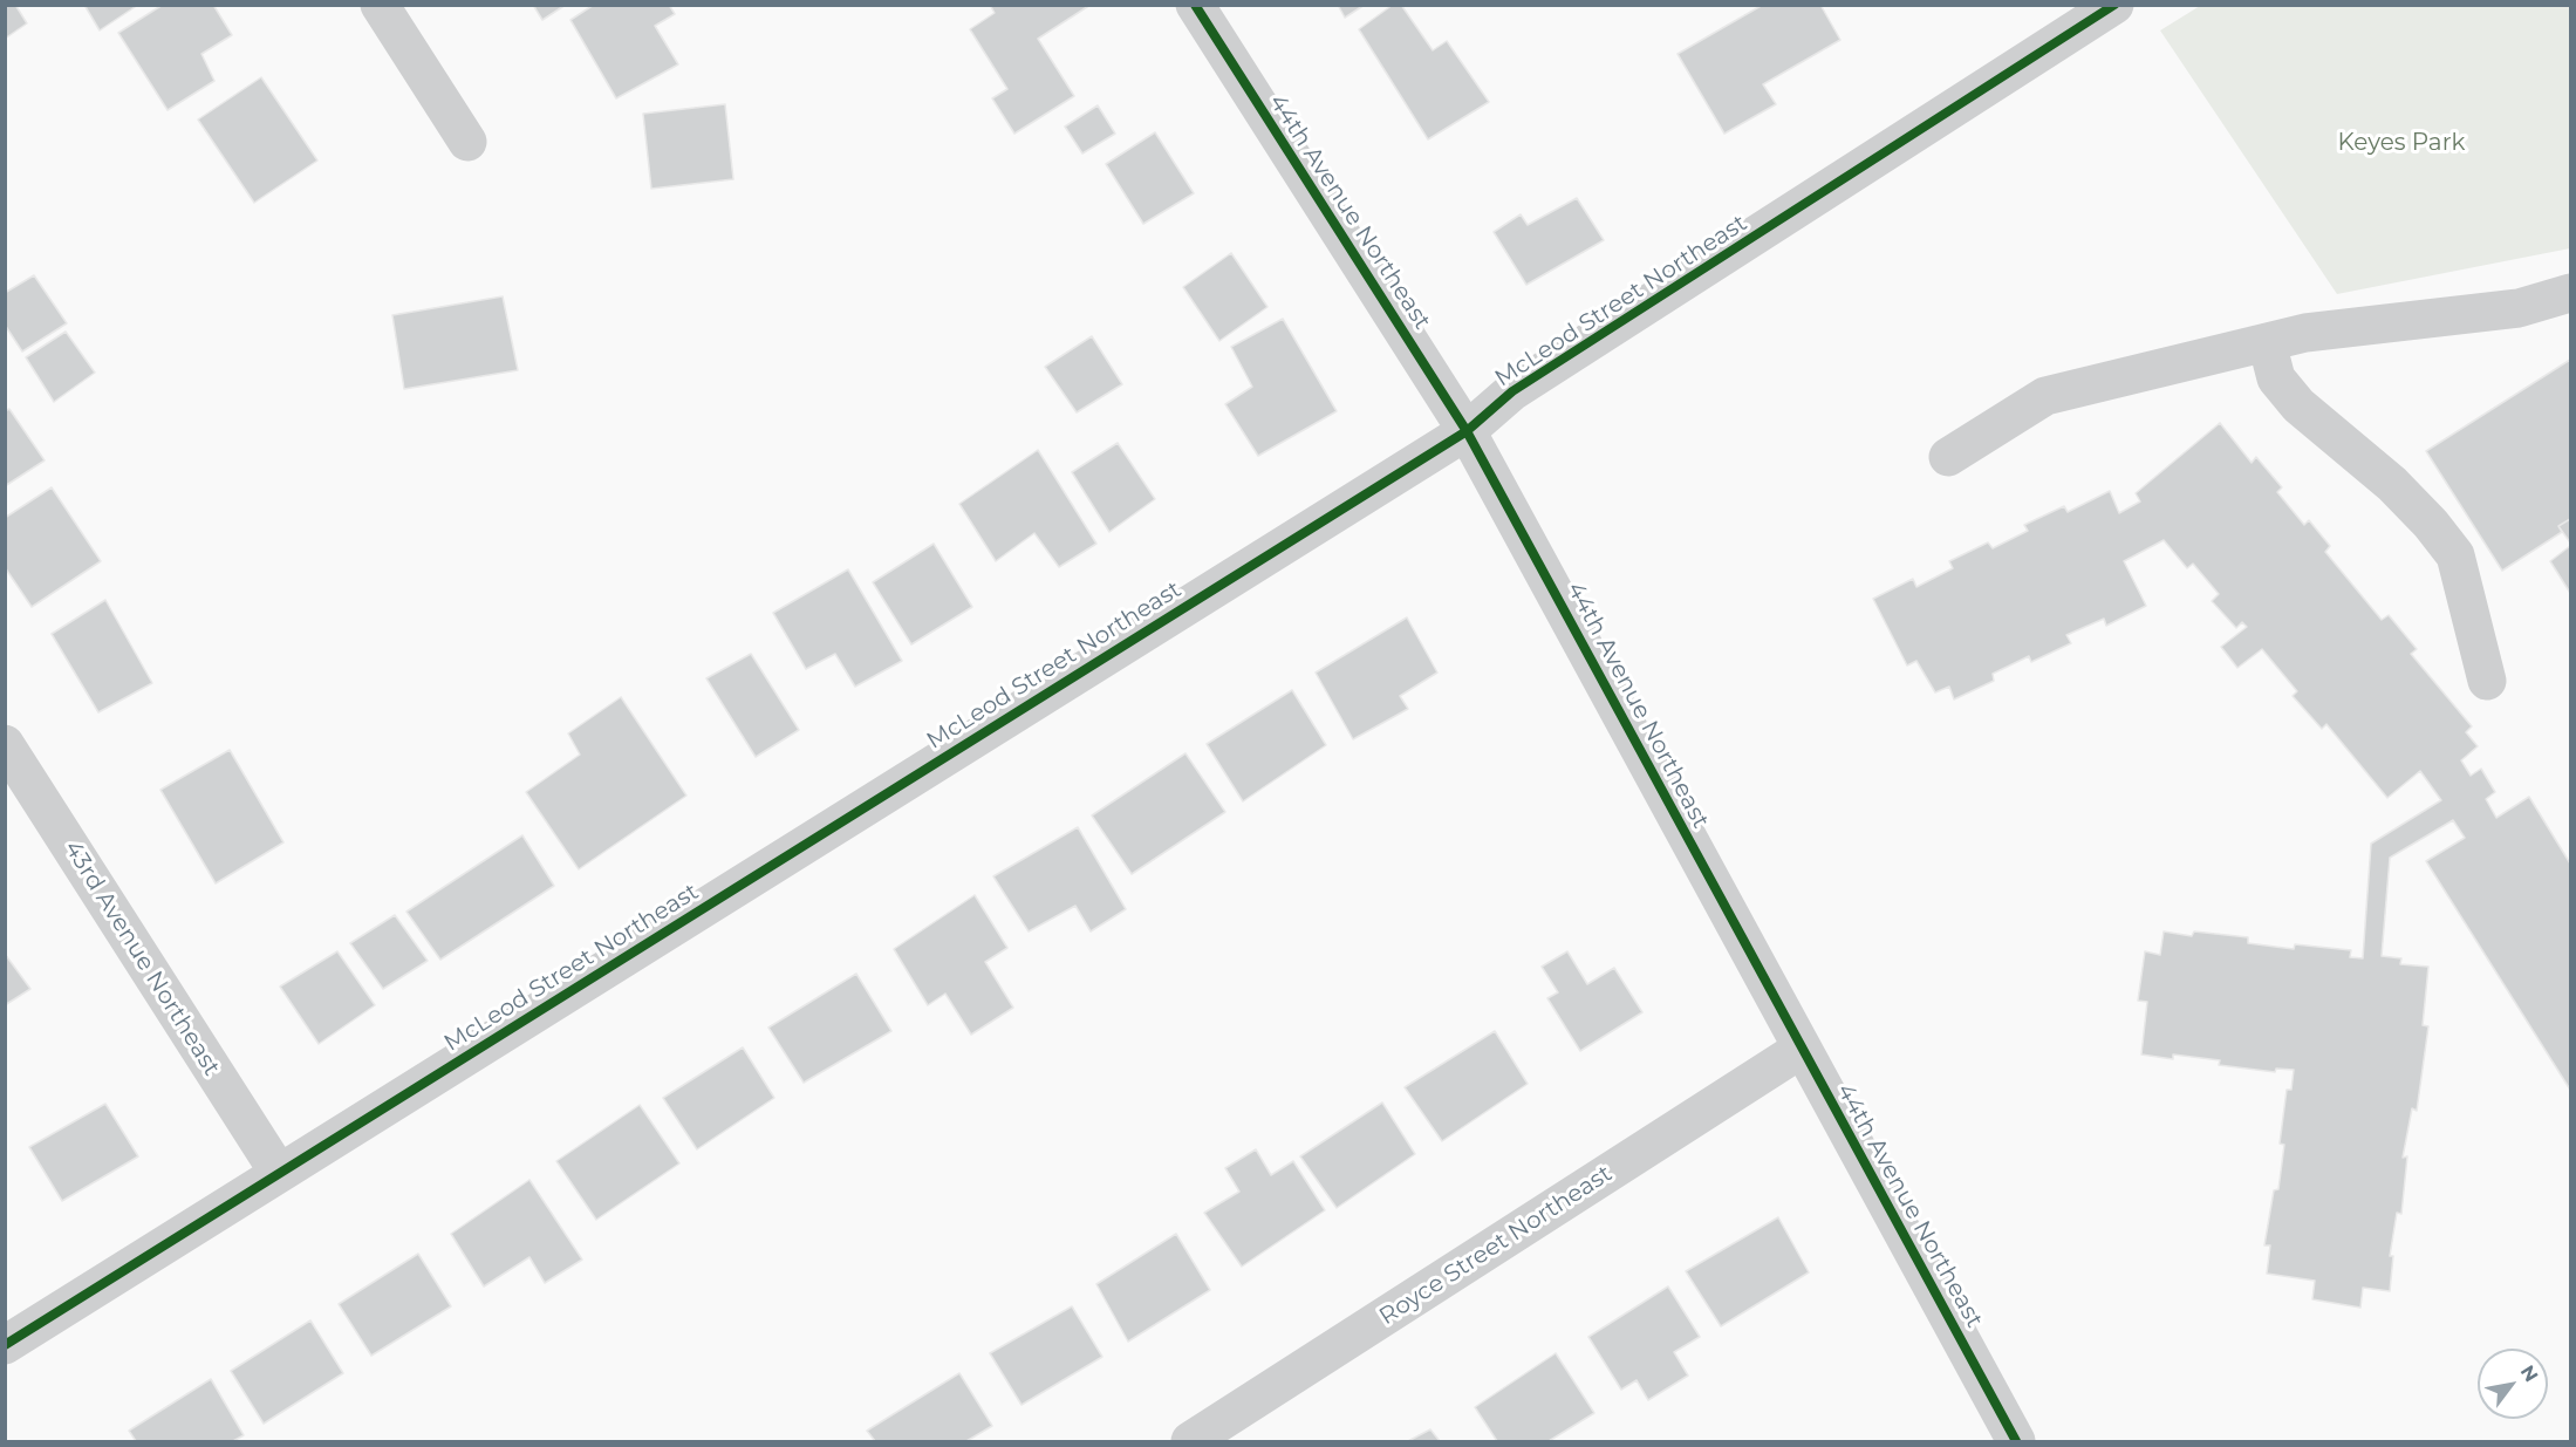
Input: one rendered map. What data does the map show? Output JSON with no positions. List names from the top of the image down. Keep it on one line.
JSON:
{"streets":{"street":["44th Avenue Northeast","McLeod Street Northeast","43rd Avenue Northeast","Royce Street Northeast"]},"crossings":[["44th Avenue Northeast","McLeod Street Northeast"],["44th Avenue Northeast","Royce Street Northeast"],["McLeod Street Northeast","43rd Avenue Northeast"]],"parks":["Keyes Park"],"north":"top right"}
